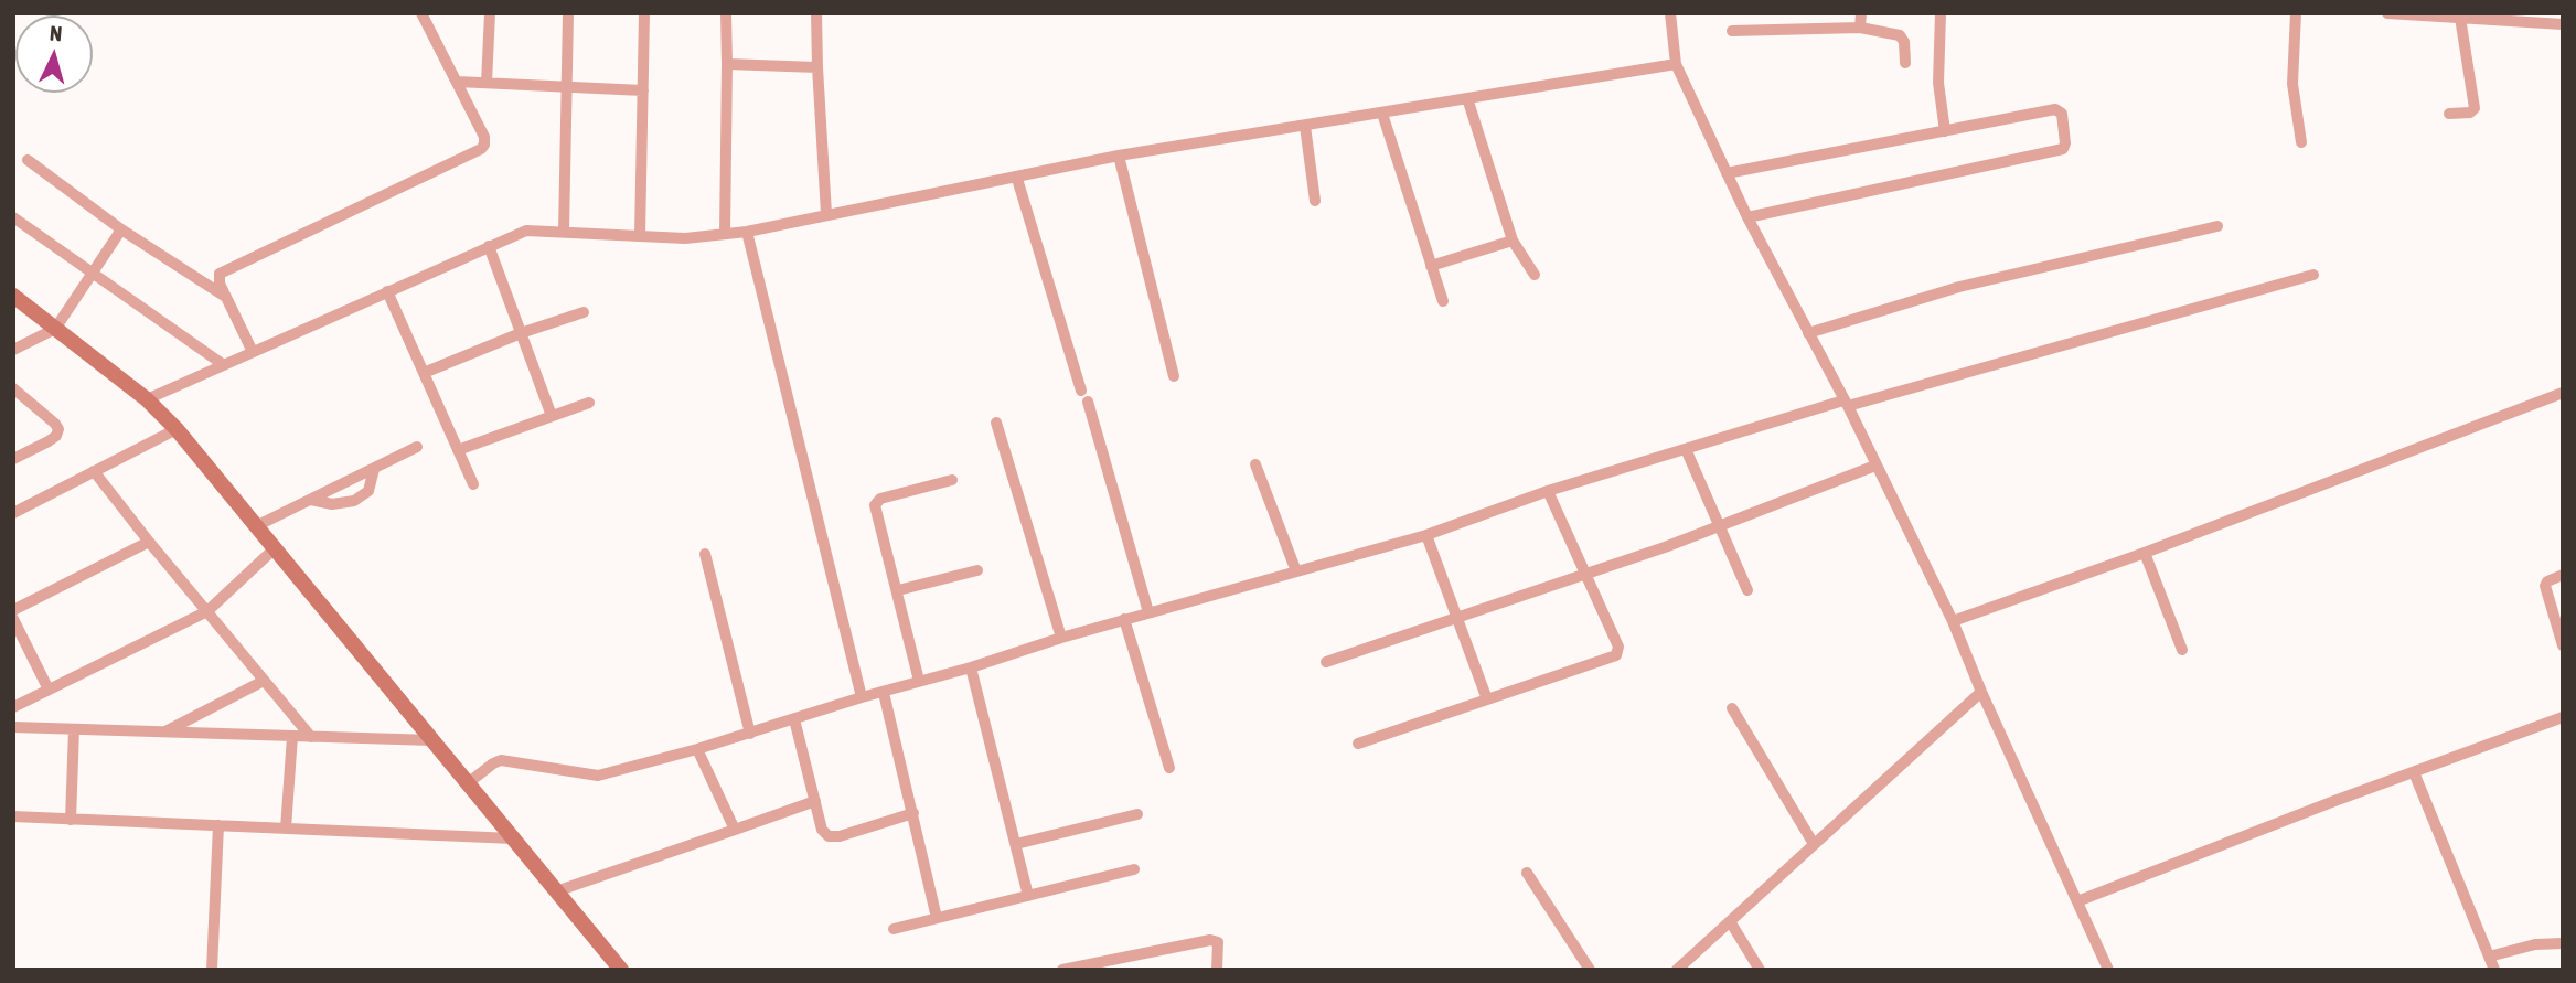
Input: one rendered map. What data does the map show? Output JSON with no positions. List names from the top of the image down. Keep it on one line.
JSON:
{"north":"top"}
